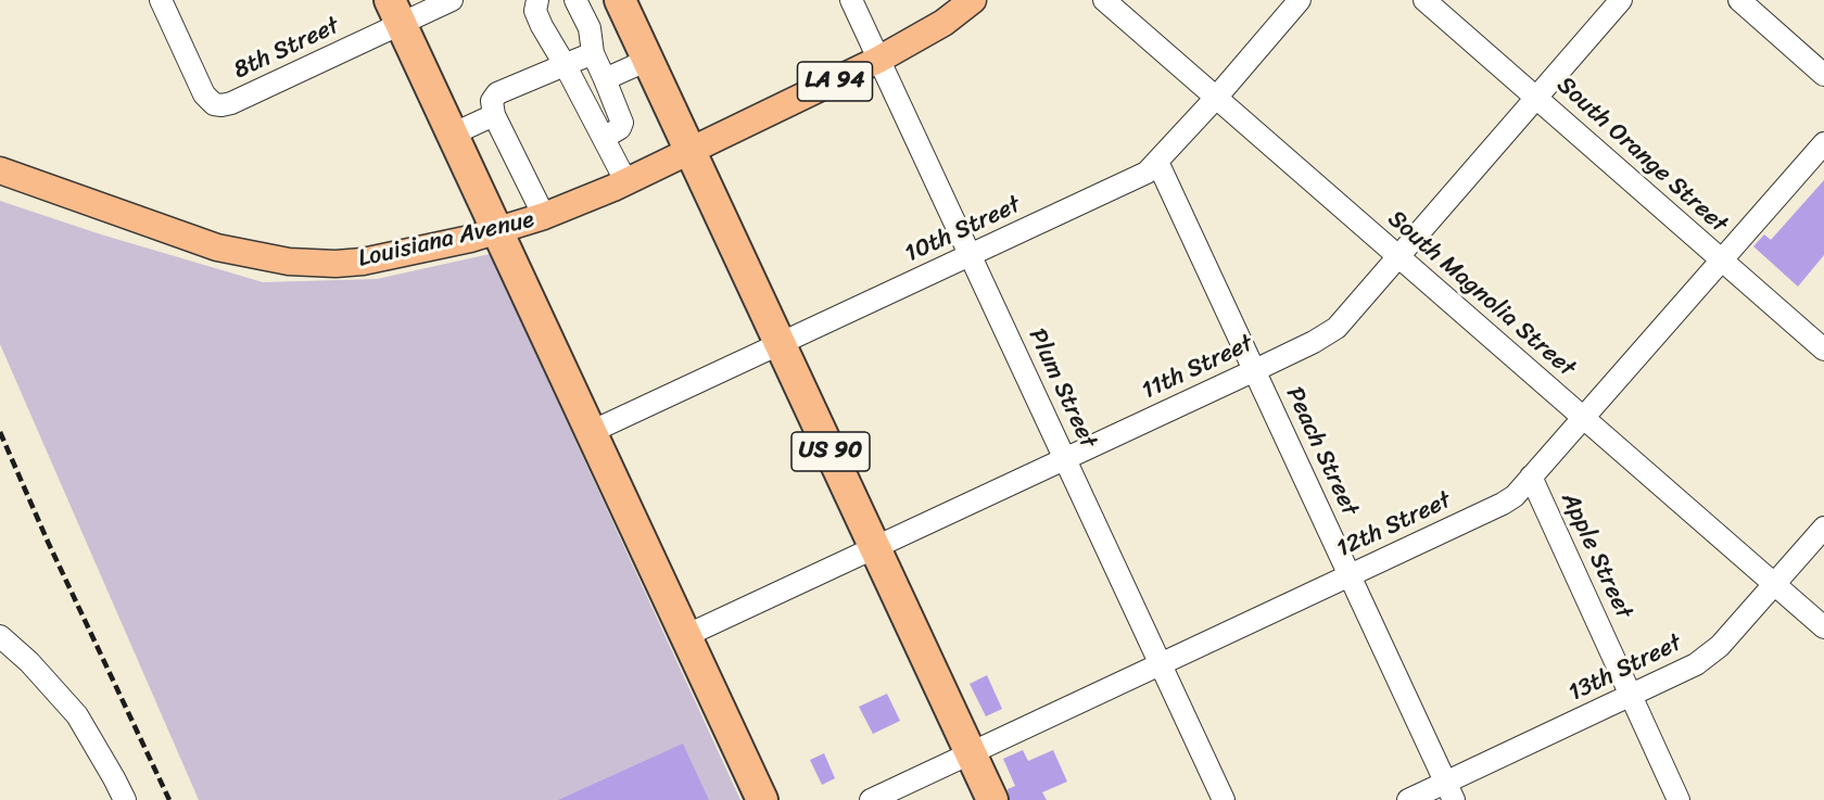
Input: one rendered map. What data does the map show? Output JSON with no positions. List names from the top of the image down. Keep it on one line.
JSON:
{"streets":{"highway":["US 90"],"main road":["LA 94","Louisiana Avenue"],"street":["8th Street","South Orange Street","10th Street","South Magnolia Street","11th Street","Plum Street","Peach Street","12th Street","Apple Street","13th Street"]},"crossings":[["South Orange Street","11th Street"],["South Orange Street","12th Street"],["10th Street","South Magnolia Street"],["10th Street","Plum Street"],["10th Street","US 90"],["10th Street","Peach Street"],["Louisiana Avenue","Plum Street"],["Louisiana Avenue","US 90"],["South Magnolia Street","11th Street"],["South Magnolia Street","12th Street"],["South Magnolia Street","13th Street"],["11th Street","Plum Street"],["11th Street","US 90"],["11th Street","Peach Street"],["Plum Street","12th Street"],["US 90","12th Street"],["Peach Street","12th Street"],["Peach Street","13th Street"],["12th Street","Apple Street"],["Apple Street","13th Street"]]}
